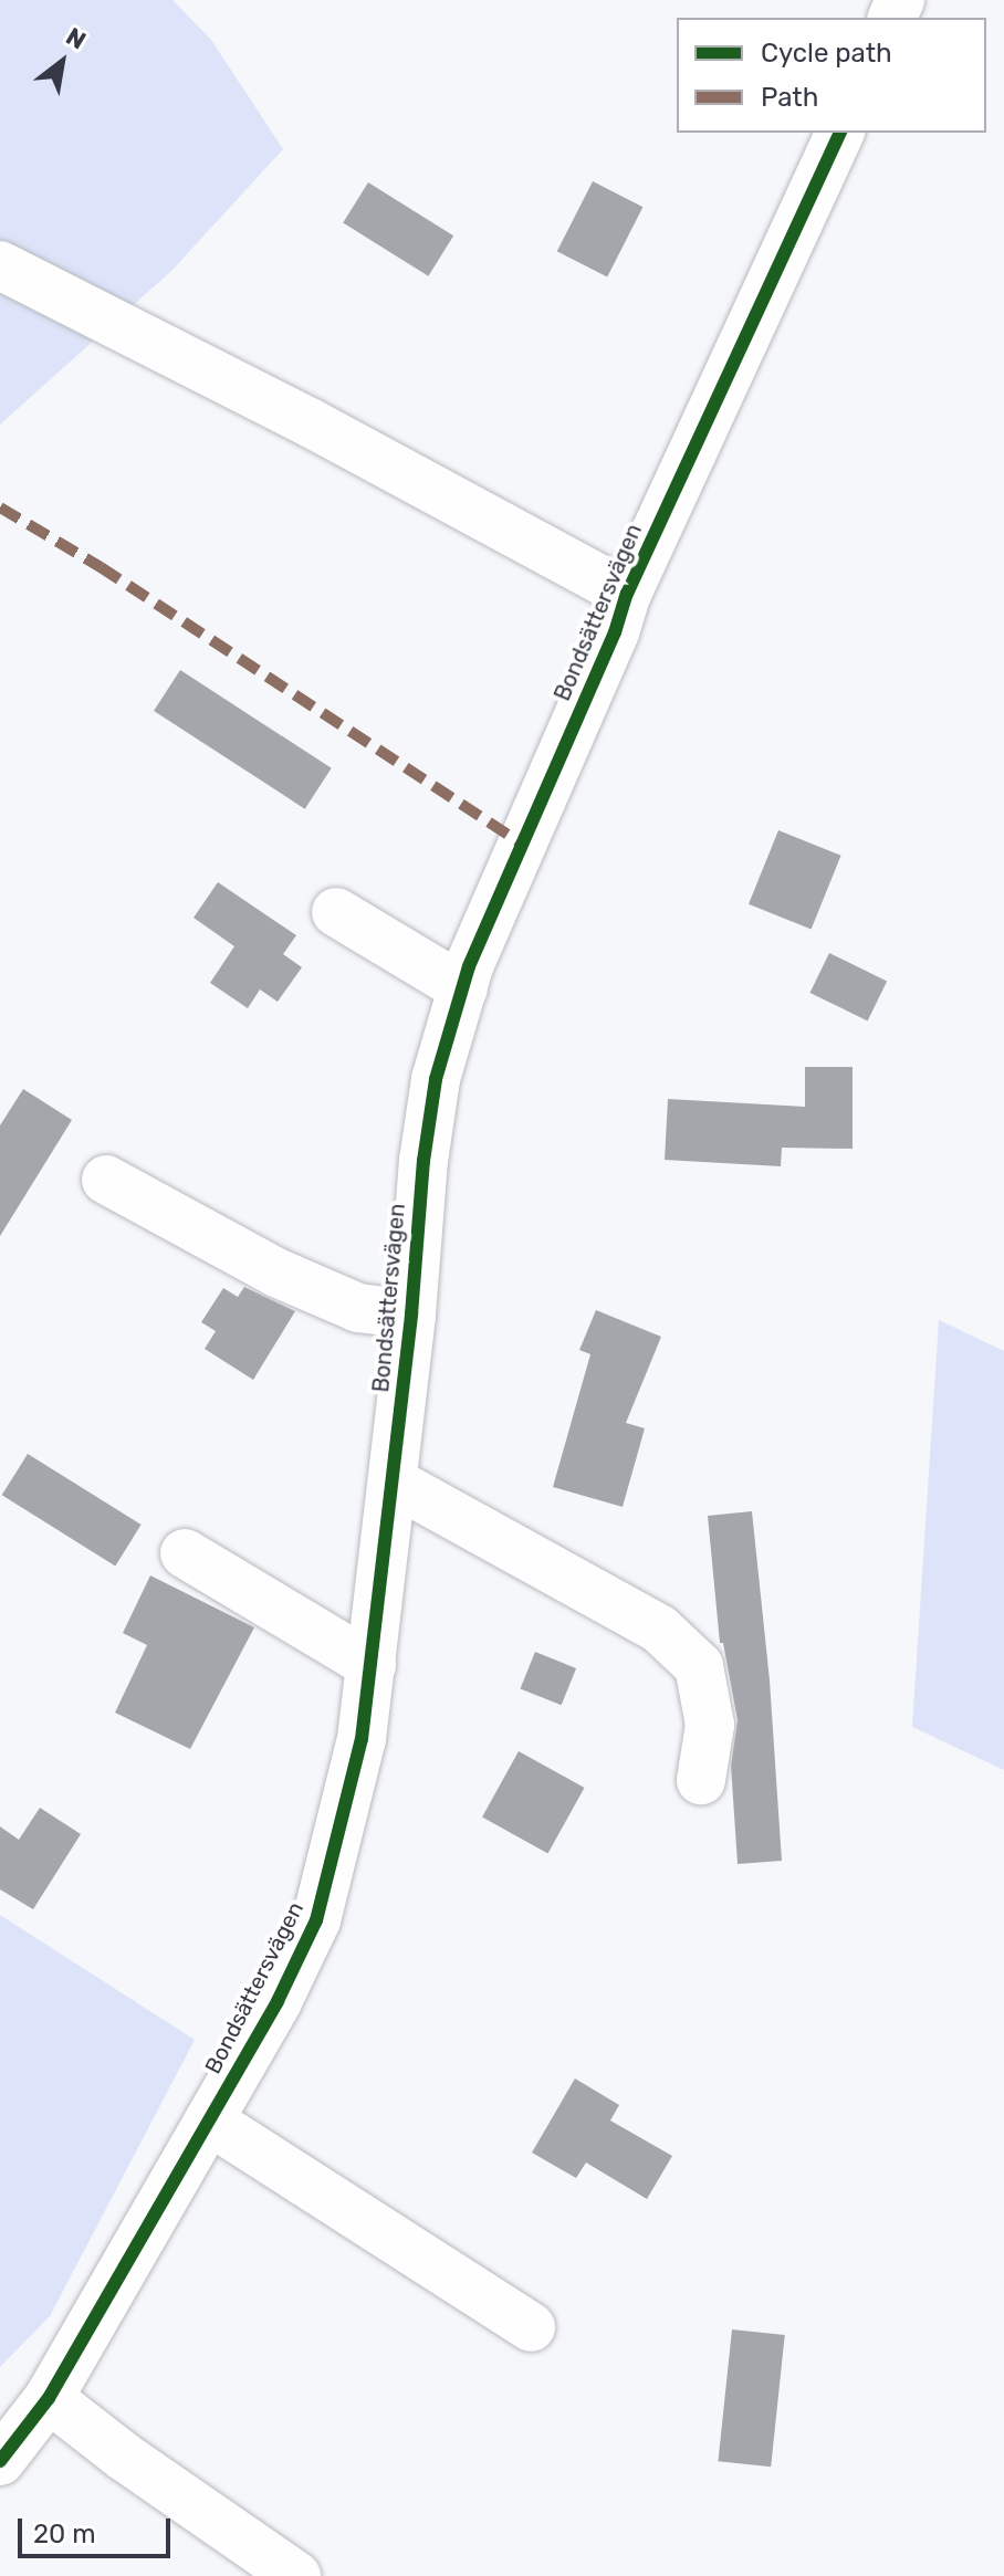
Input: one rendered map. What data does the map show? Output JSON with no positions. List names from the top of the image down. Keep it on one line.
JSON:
{"streets":{"street":["Bondsättersvägen"]},"legend":["Cycle path","Path"],"scale_bar":"20 m","north":"top right"}
